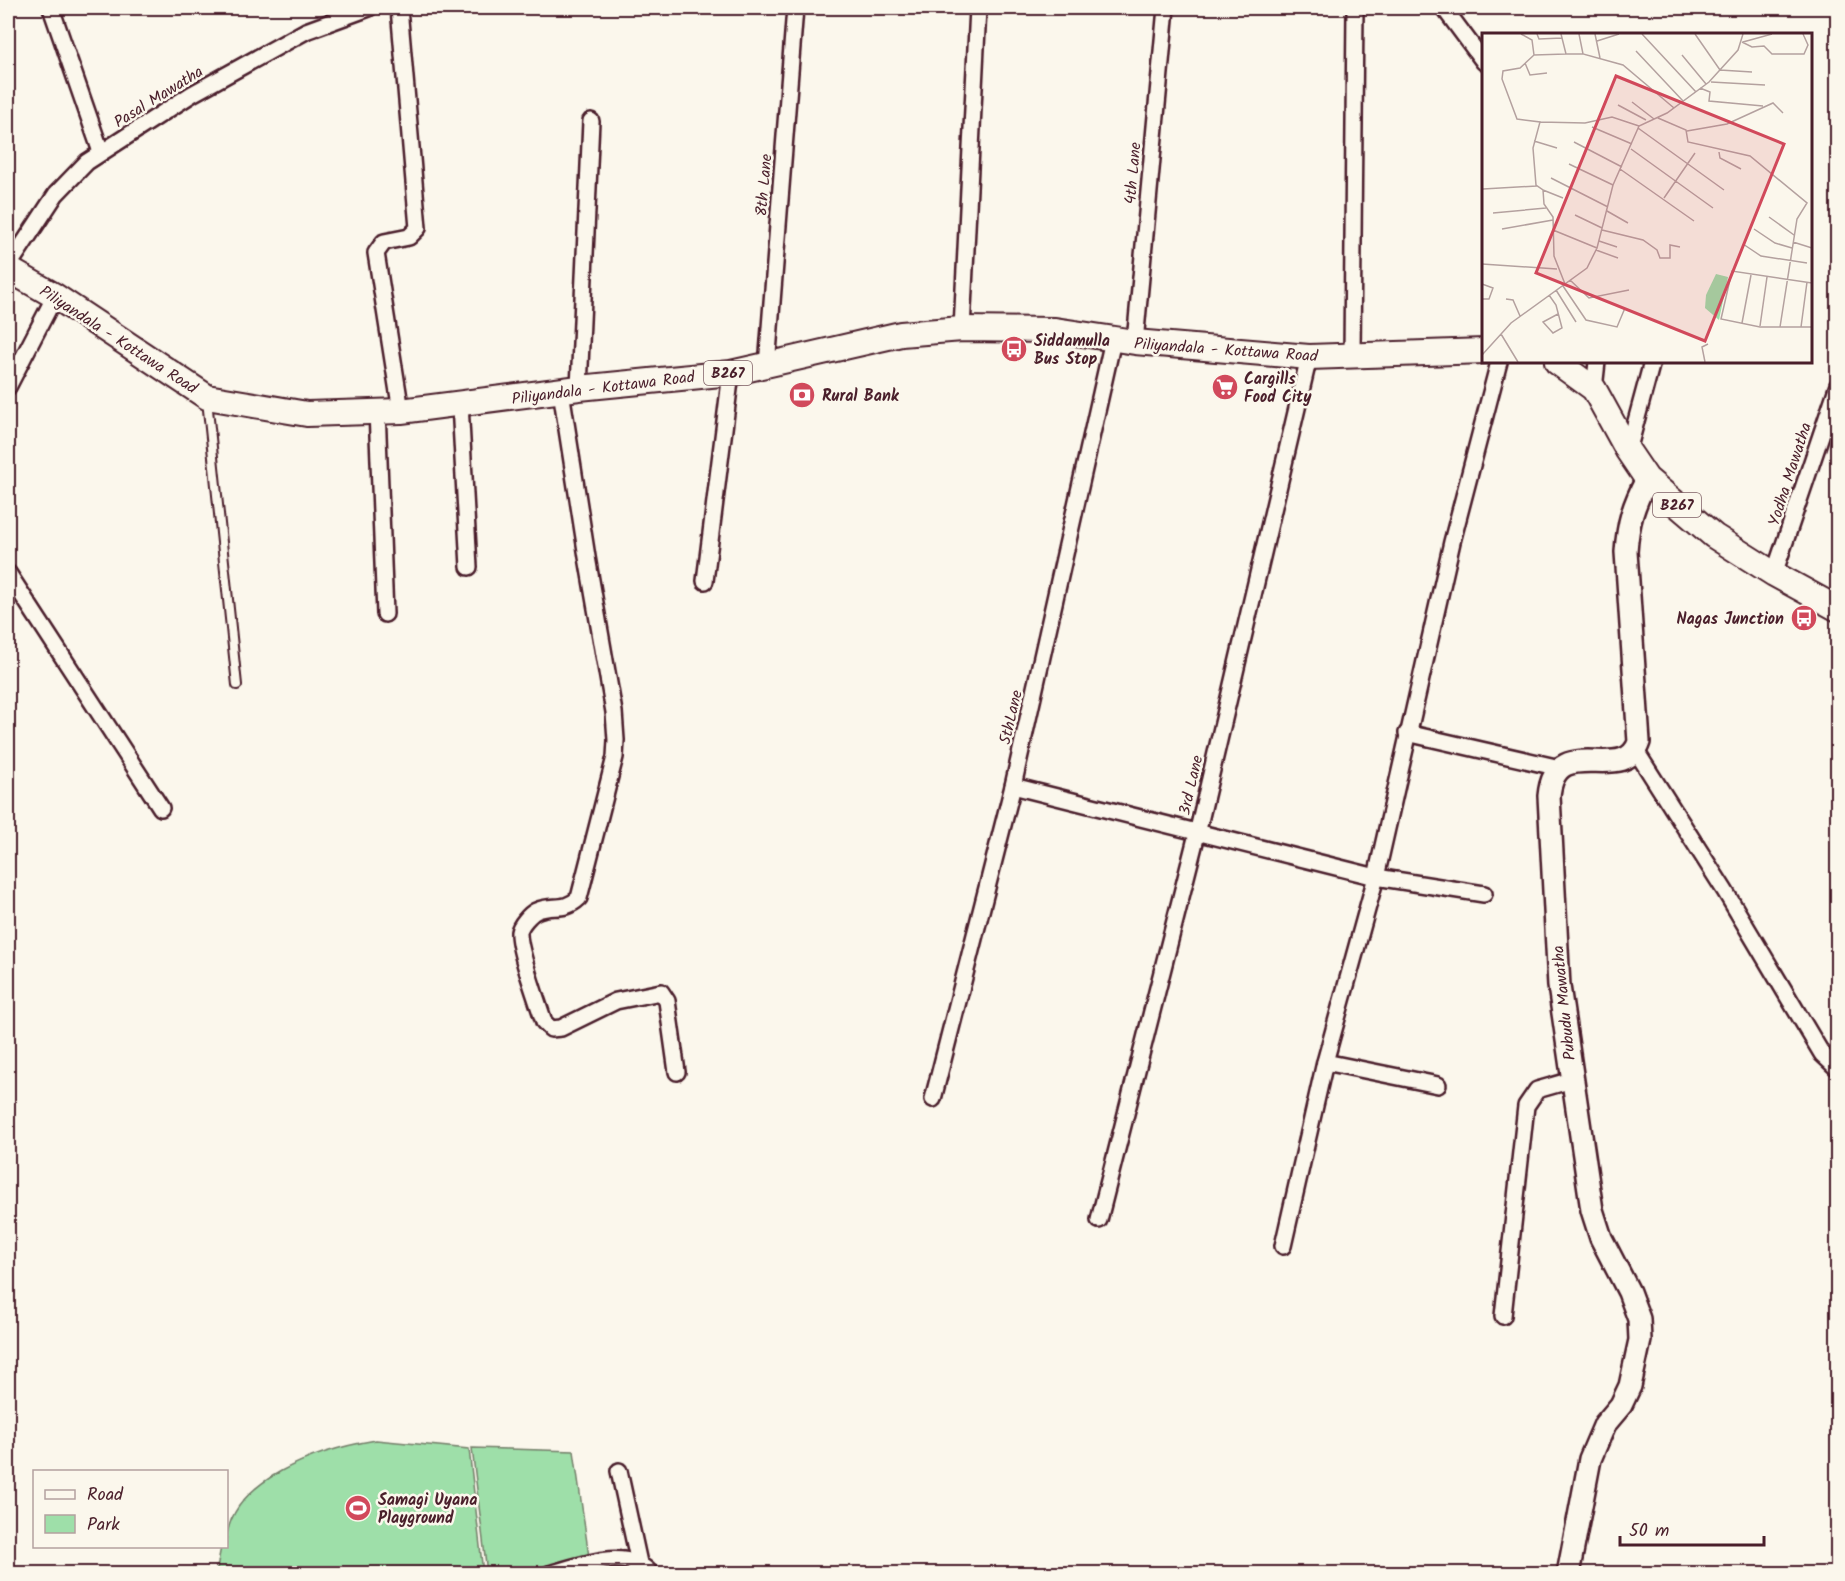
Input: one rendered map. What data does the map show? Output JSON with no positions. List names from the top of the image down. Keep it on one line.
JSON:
{"streets":{"main road":["Piliyandala - Kottawa Road","B267"],"street":["Pasal Mawatha","4th Lane","8th Lane","Yodha Mawatha","5thLane","3rd Lane","Pubudu Mawatha"]},"crossings":[["Pasal Mawatha","Piliyandala - Kottawa Road"],["4th Lane","Piliyandala - Kottawa Road"],["4th Lane","5thLane"],["8th Lane","Piliyandala - Kottawa Road"],["Piliyandala - Kottawa Road","5thLane"],["Piliyandala - Kottawa Road","3rd Lane"],["B267","Yodha Mawatha"]],"places":{"bus stop":["Siddamulla Bus Stop","Nagas Junction"],"supermarket":["Cargills Food City"],"bank":["Rural Bank"],"sports":["Samagi Uyana Playground"]},"legend":["Road","Park"],"scale_bar":"50 m"}
